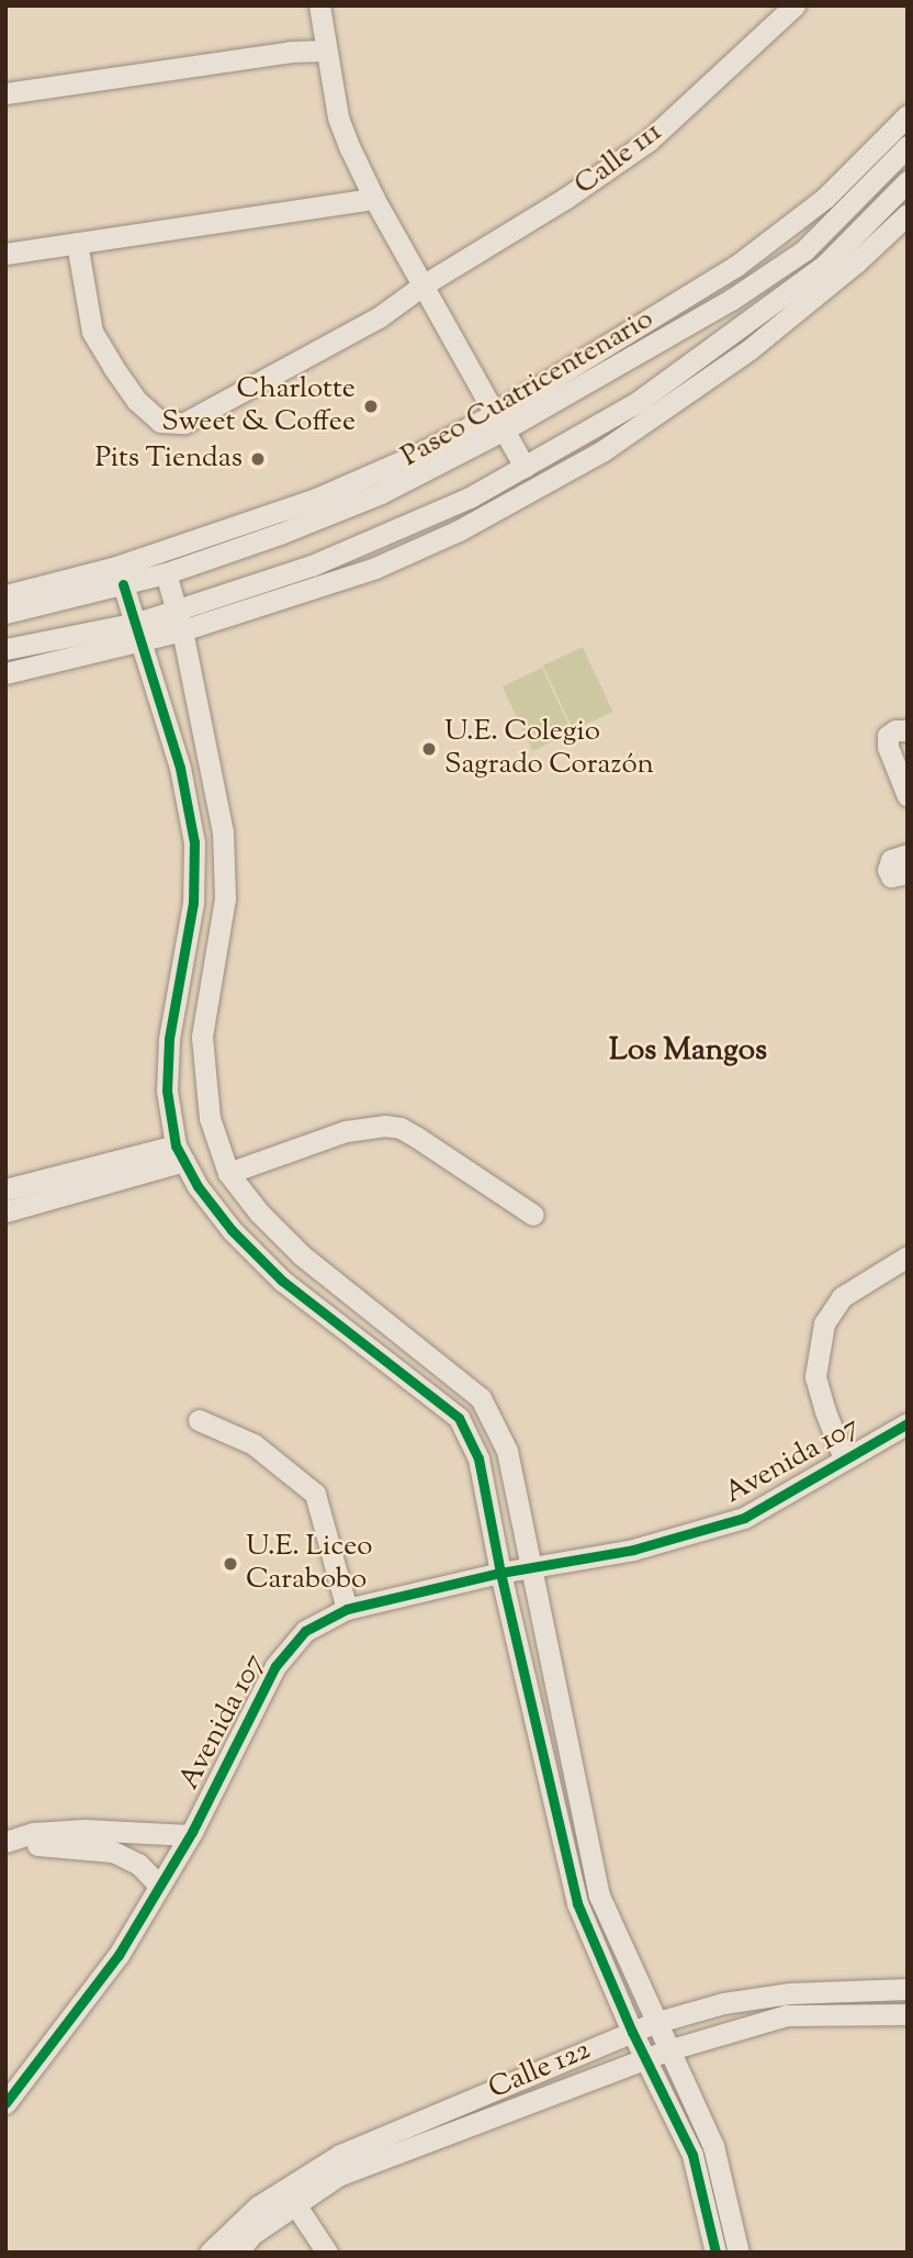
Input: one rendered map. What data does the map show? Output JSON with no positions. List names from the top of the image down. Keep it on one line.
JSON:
{"streets":{"street":["Calle 111","Paseo Cuatricentenario","Avenida 107","Calle 122"]},"districts":["Los Mangos"],"places":["Charlotte Sweet & Coffee","Pits Tiendas","U.E. Colegio Sagrado Corazón","U.E. Liceo Carabobo"]}
